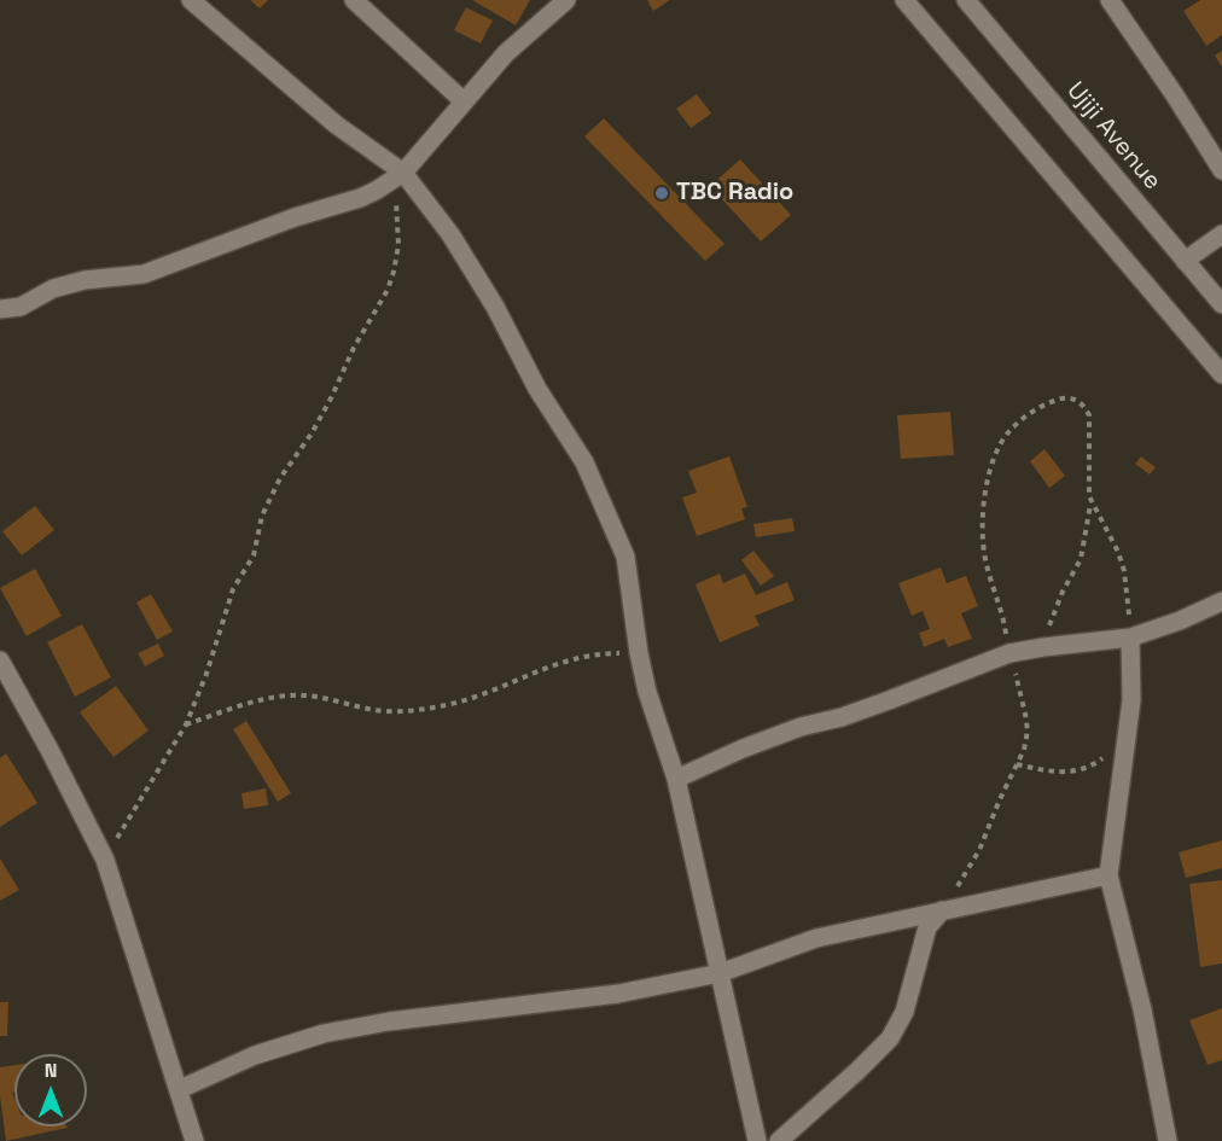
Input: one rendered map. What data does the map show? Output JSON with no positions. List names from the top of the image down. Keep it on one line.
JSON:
{"streets":{"street":["Ujiji Avenue"]},"places":["TBC Radio"],"north":"top"}
